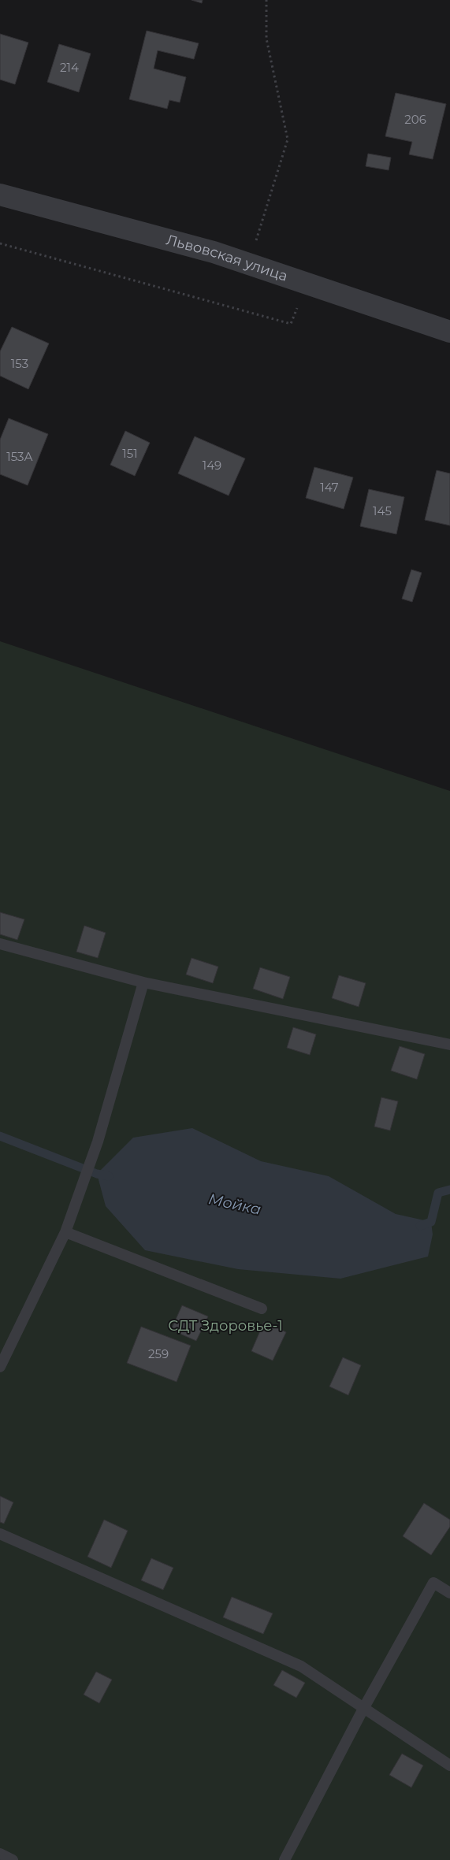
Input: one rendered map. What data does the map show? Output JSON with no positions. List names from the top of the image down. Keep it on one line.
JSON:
{"streets":{"street":["Львовская улица"]},"water":["Мойка"],"parks":["СДТ Здоровье-1"],"house_numbers":["214","206","153","151","153А","149","147","145","259"]}
